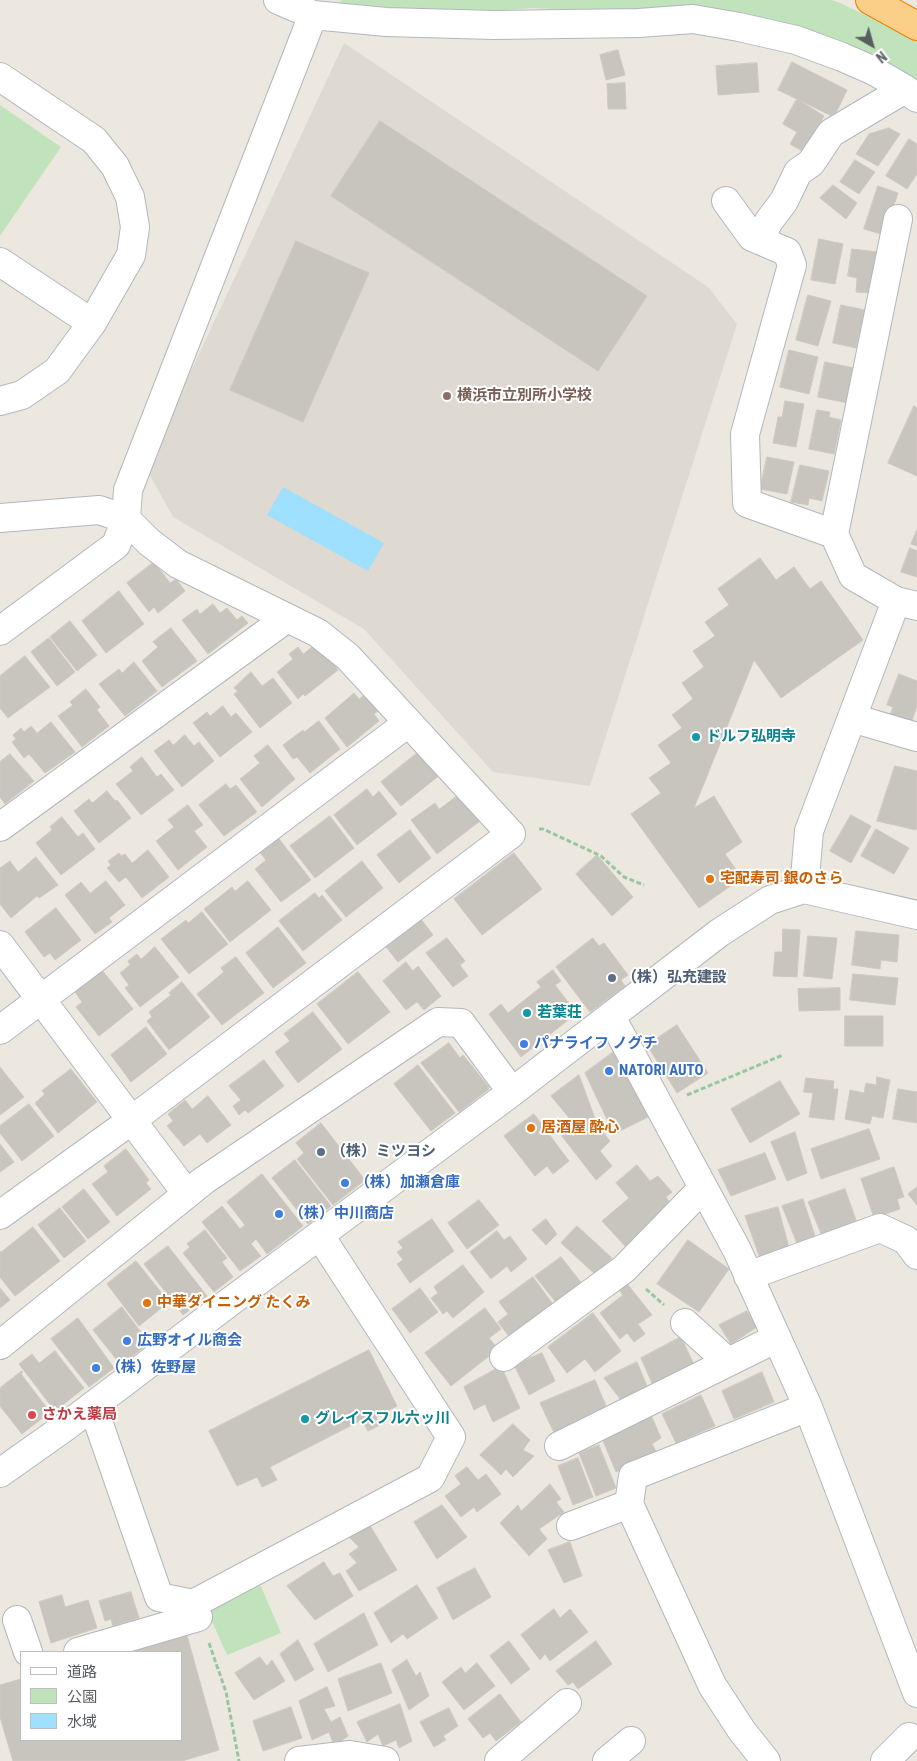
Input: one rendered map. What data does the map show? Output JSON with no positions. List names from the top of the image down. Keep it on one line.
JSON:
{"places":["横浜市立別所小学校","ドルフ弘明寺","宅配寿司 銀のさら","（株）弘充建設","若葉荘","パナライフ ノグチ","NATORI AUTO","居酒屋 酔心","（株）ミツヨシ","（株）加瀬倉庫","（株）中川商店","中華ダイニング たくみ","広野オイル商会","（株）佐野屋","さかえ薬局","グレイスフル六ッ川"],"legend":["道路","公園","水域"],"north":"bottom right"}
